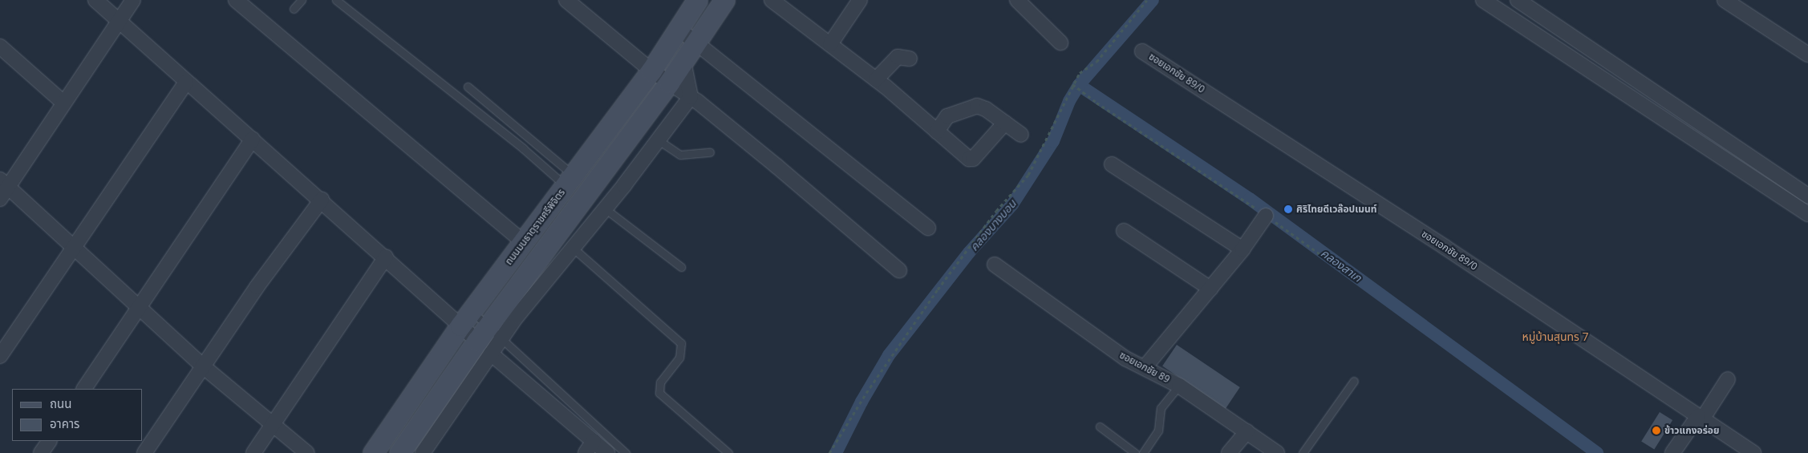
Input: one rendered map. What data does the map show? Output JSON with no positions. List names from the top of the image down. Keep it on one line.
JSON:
{"streets":{"street":["ซอยเอกชัย 89/0","ถนนมนธาตุราชศรีพิจิตร","ซอยเอกชัย 89"]},"districts":["หมู่บ้านสุนทร 7"],"water":["คลองบางบอน","คลองสาเก"],"places":["ศิริไทยดีเวล๊อปเมนท์","ข้าวแกงอร่อย"],"legend":["ถนน","อาคาร"]}
